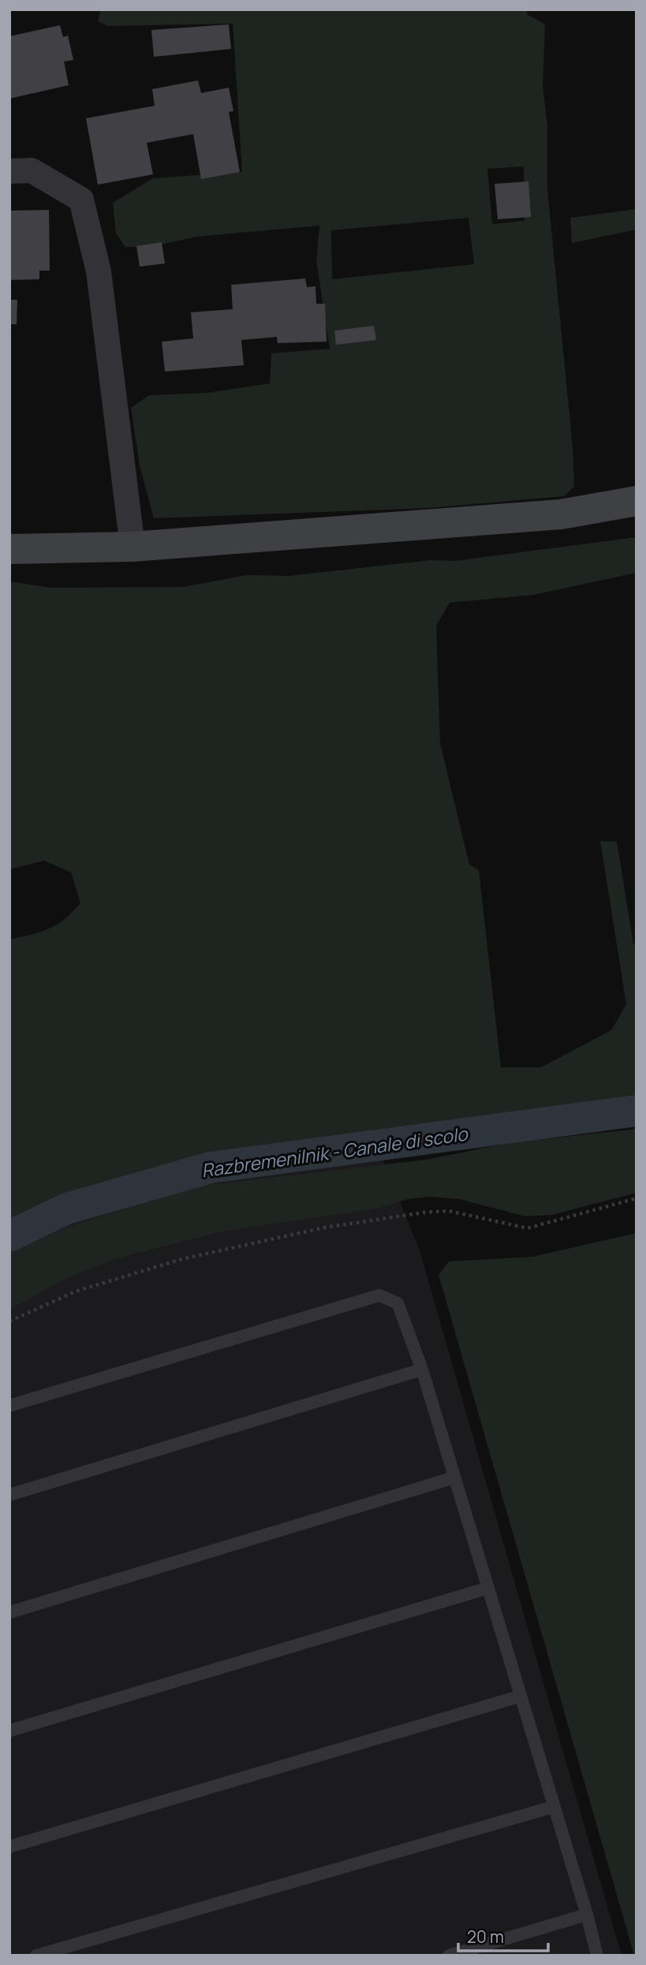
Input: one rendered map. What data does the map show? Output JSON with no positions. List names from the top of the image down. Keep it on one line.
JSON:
{"water":["Razbremenilnik - Canale di scolo"],"scale_bar":"20 m"}
